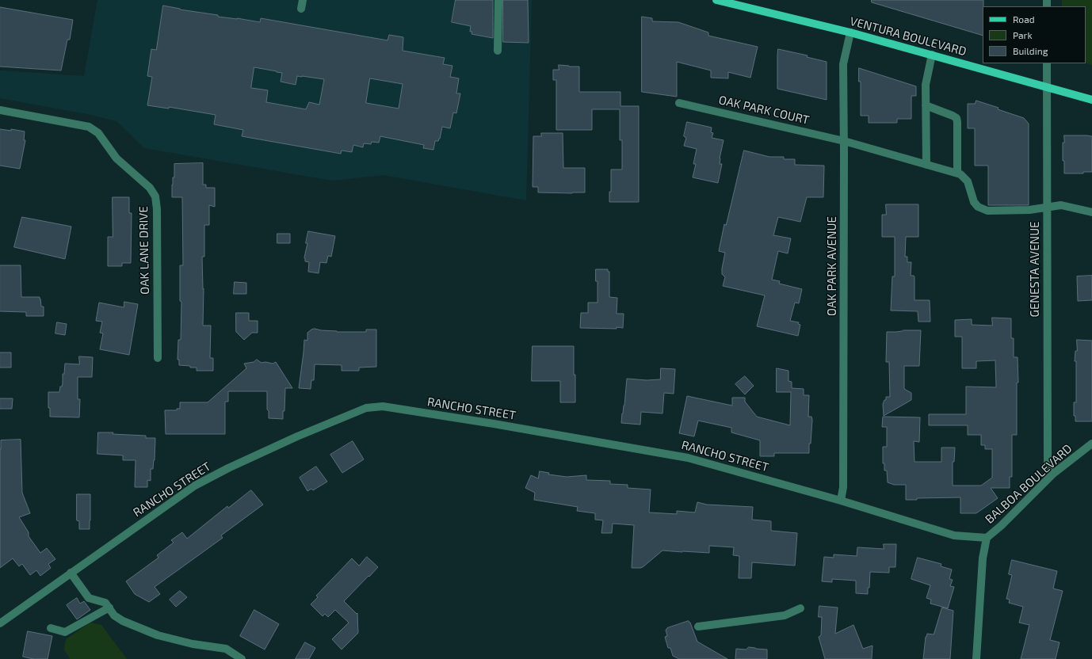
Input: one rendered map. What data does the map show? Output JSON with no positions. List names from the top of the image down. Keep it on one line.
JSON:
{"streets":{"main road":["VENTURA BOULEVARD"],"street":["OAK PARK COURT","OAK LANE DRIVE","OAK PARK AVENUE","GENESTA AVENUE","RANCHO STREET","BALBOA BOULEVARD"]},"crossings":[["VENTURA BOULEVARD","OAK PARK AVENUE"],["VENTURA BOULEVARD","GENESTA AVENUE"],["OAK PARK COURT","OAK PARK AVENUE"],["OAK PARK AVENUE","RANCHO STREET"],["GENESTA AVENUE","BALBOA BOULEVARD"],["RANCHO STREET","BALBOA BOULEVARD"]],"legend":["Road","Park","Building"]}
